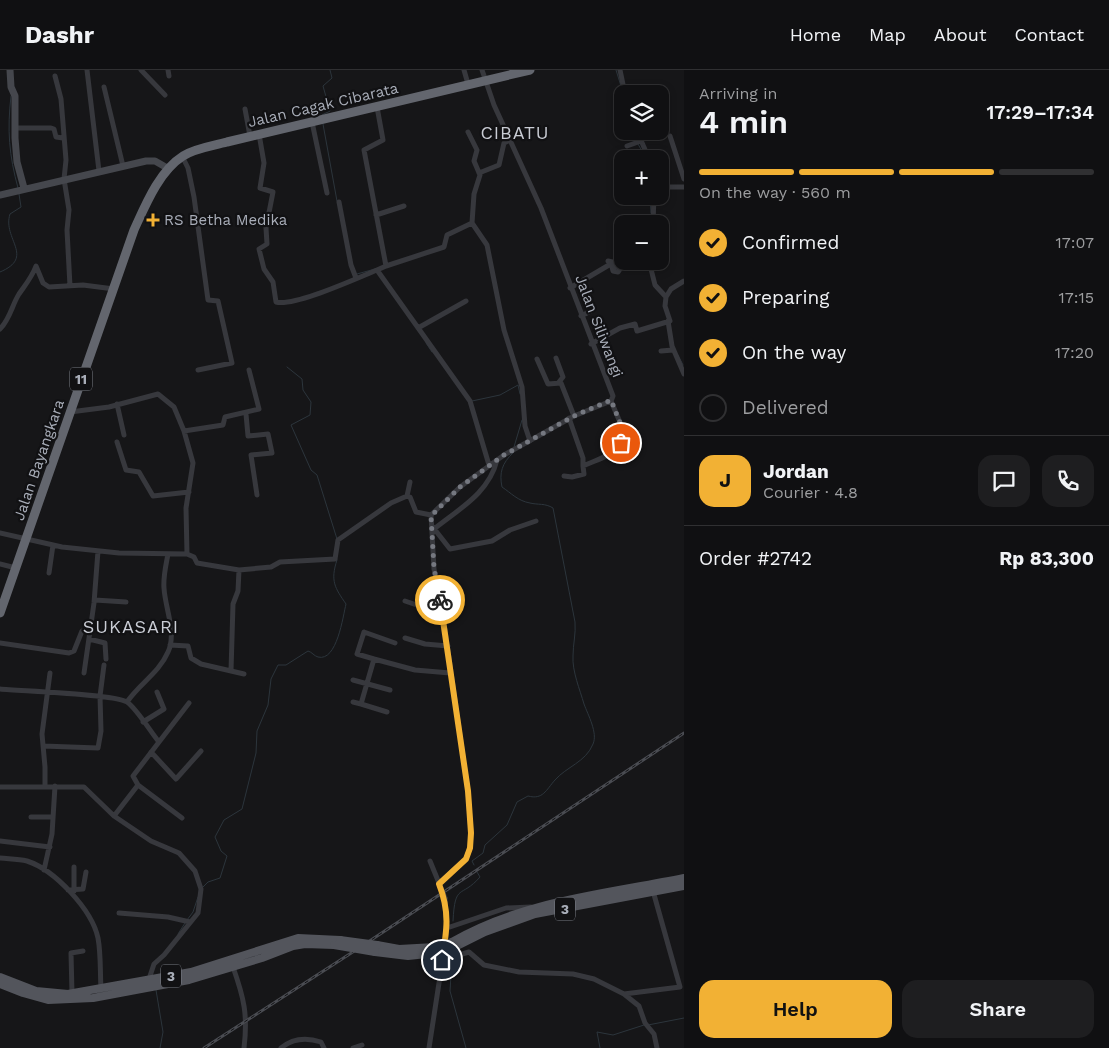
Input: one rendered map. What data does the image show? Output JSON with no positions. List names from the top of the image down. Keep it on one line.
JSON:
{"streets":{"highway":["Jalan Cagak Cibarata","11","Jalan Bayangkara"],"main road":["3"],"street":["Jalan Siliwangi"]},"crossings":[["Jalan Cagak Cibarata","Jalan Siliwangi"],["Jalan Cagak Cibarata","Jalan Bayangkara"]],"districts":["CIBATU","SUKASARI"],"places":{"health":["RS Betha Medika"]},"page":{"header":"Dashr","nav":["Home","Map","About","Contact"],"heading":["4 min","Arriving in","17:29–17:34"],"panel":["Jordan","Courier · 4.8","Order #2742","Rp 83,300"],"map_buttons":["+","−"],"bar":"On the way · 560 m","list":[["Confirmed","17:07"],["Preparing","17:15"],["On the way","17:20"],"Delivered"],"round":"J","buttons":["Help","Share"]}}
